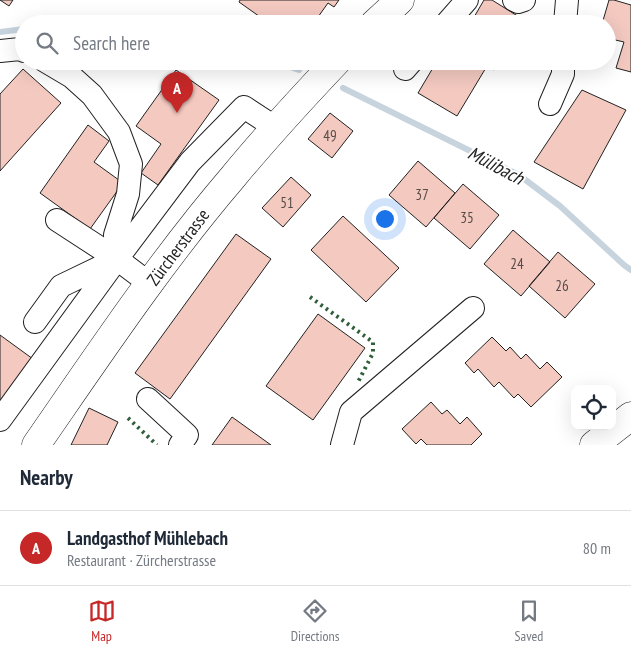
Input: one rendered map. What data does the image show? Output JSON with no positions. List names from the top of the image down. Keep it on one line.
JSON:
{"streets":{"main road":["Zürcherstrasse"]},"water":["Mülibach"],"house_numbers":["49","37","51","35","24","26"],"page":{"search":"Search here","pins":"A","heading":"Nearby","list":[{"mark":"A","name":"Landgasthof Mühlebach","note":"Restaurant · Zürcherstrasse","value":"80 m"}],"nav":["Map","Directions","Saved"]}}
